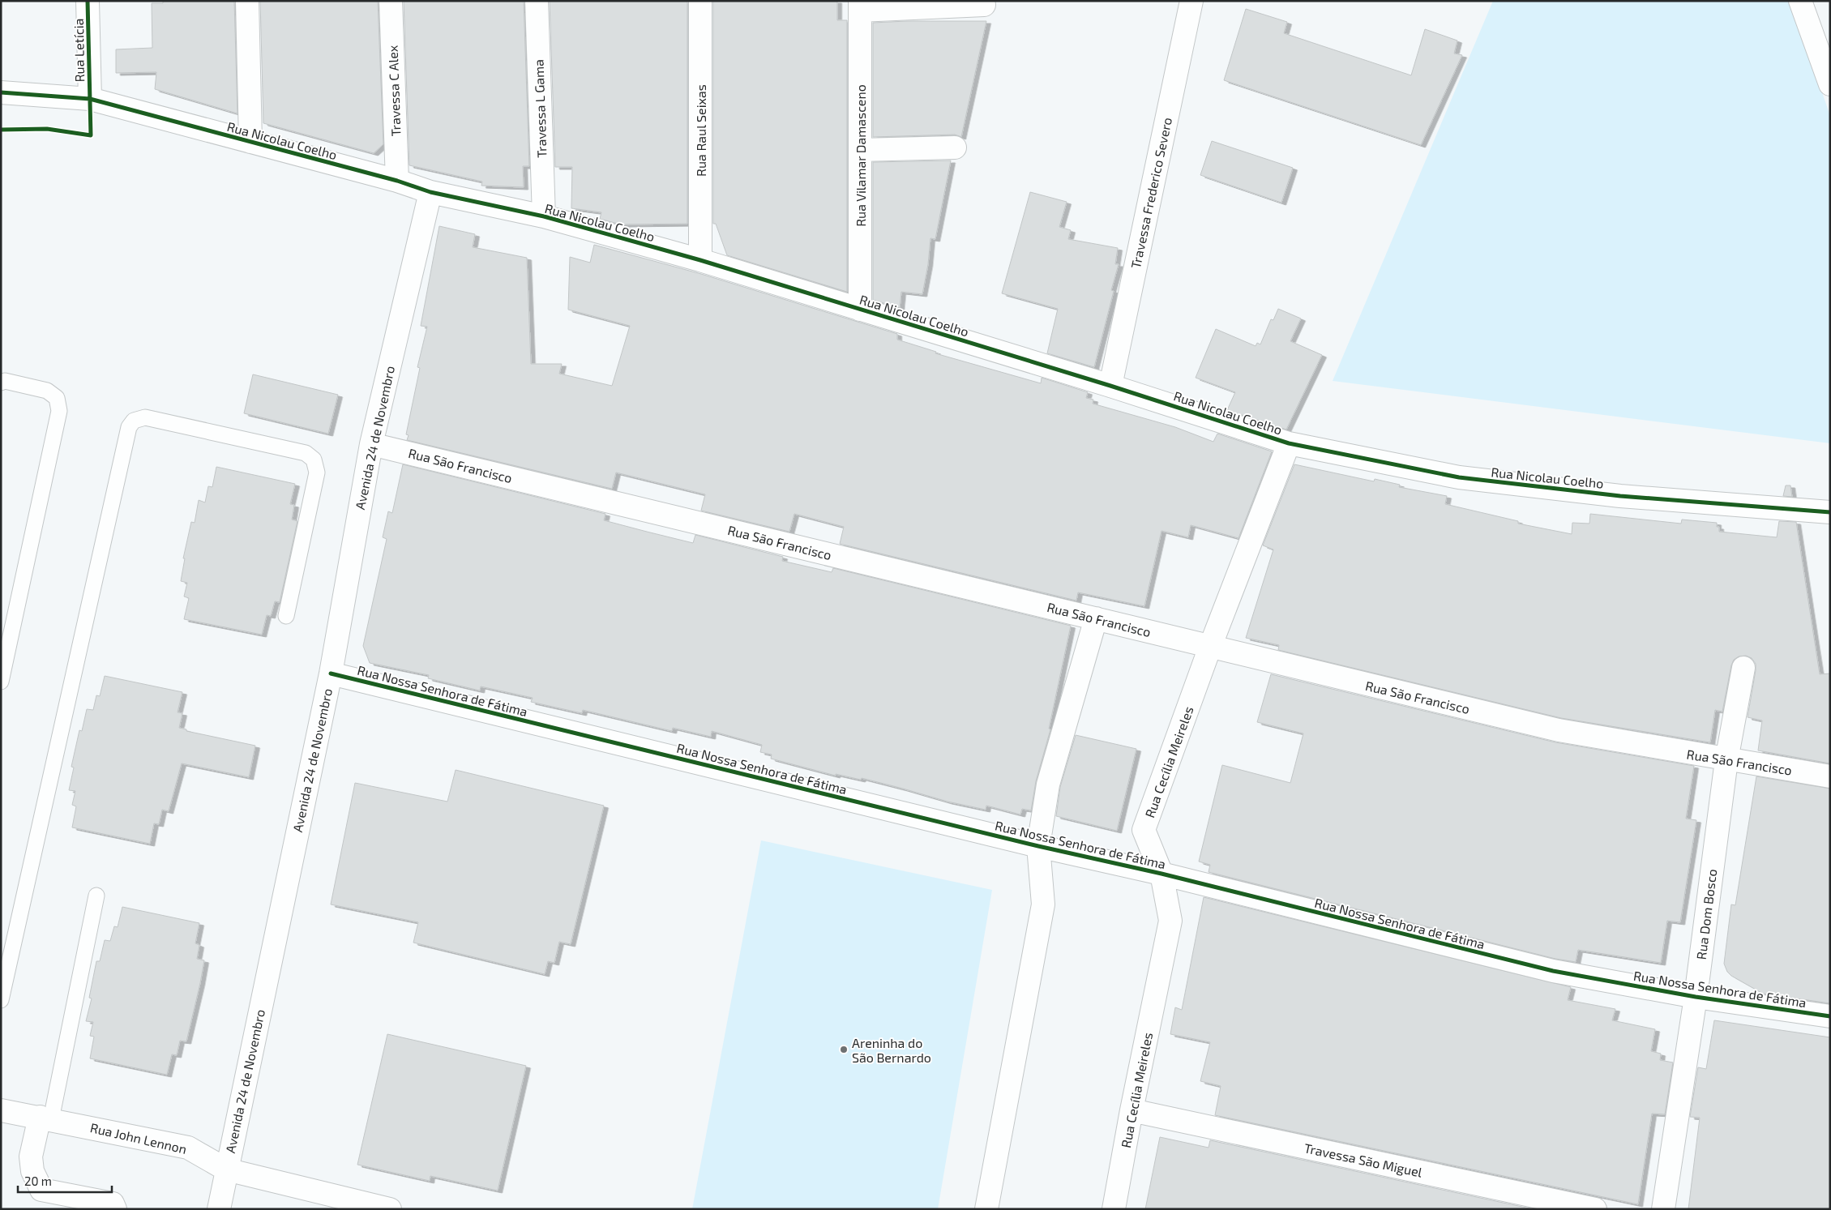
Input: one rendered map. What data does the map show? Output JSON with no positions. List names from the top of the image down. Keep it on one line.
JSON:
{"streets":{"street":["Rua Letícia","Travessa C Alex","Travessa L Gama","Rua Raul Seixas","Rua Nicolau Coelho","Rua Vilamar Damasceno","Travessa Frederico Severo","Avenida 24 de Novembro","Rua São Francisco","Rua Nossa Senhora de Fátima","Rua Cecília Meireles","Rua Dom Bosco","Rua John Lennon","Travessa São Miguel"]},"crossings":[["Rua Letícia","Rua Nicolau Coelho"],["Travessa C Alex","Rua Nicolau Coelho"],["Travessa L Gama","Rua Nicolau Coelho"],["Rua Raul Seixas","Rua Nicolau Coelho"],["Rua Nicolau Coelho","Rua Vilamar Damasceno"],["Rua Nicolau Coelho","Travessa Frederico Severo"],["Rua Nicolau Coelho","Avenida 24 de Novembro"],["Rua Nicolau Coelho","Rua Cecília Meireles"],["Avenida 24 de Novembro","Rua São Francisco"],["Avenida 24 de Novembro","Rua Nossa Senhora de Fátima"],["Avenida 24 de Novembro","Rua John Lennon"],["Rua São Francisco","Rua Cecília Meireles"],["Rua São Francisco","Rua Dom Bosco"],["Rua Nossa Senhora de Fátima","Rua Cecília Meireles"],["Rua Nossa Senhora de Fátima","Rua Dom Bosco"],["Rua Cecília Meireles","Travessa São Miguel"]],"places":["Areninha do São Bernardo"],"scale_bar":"20 m"}
